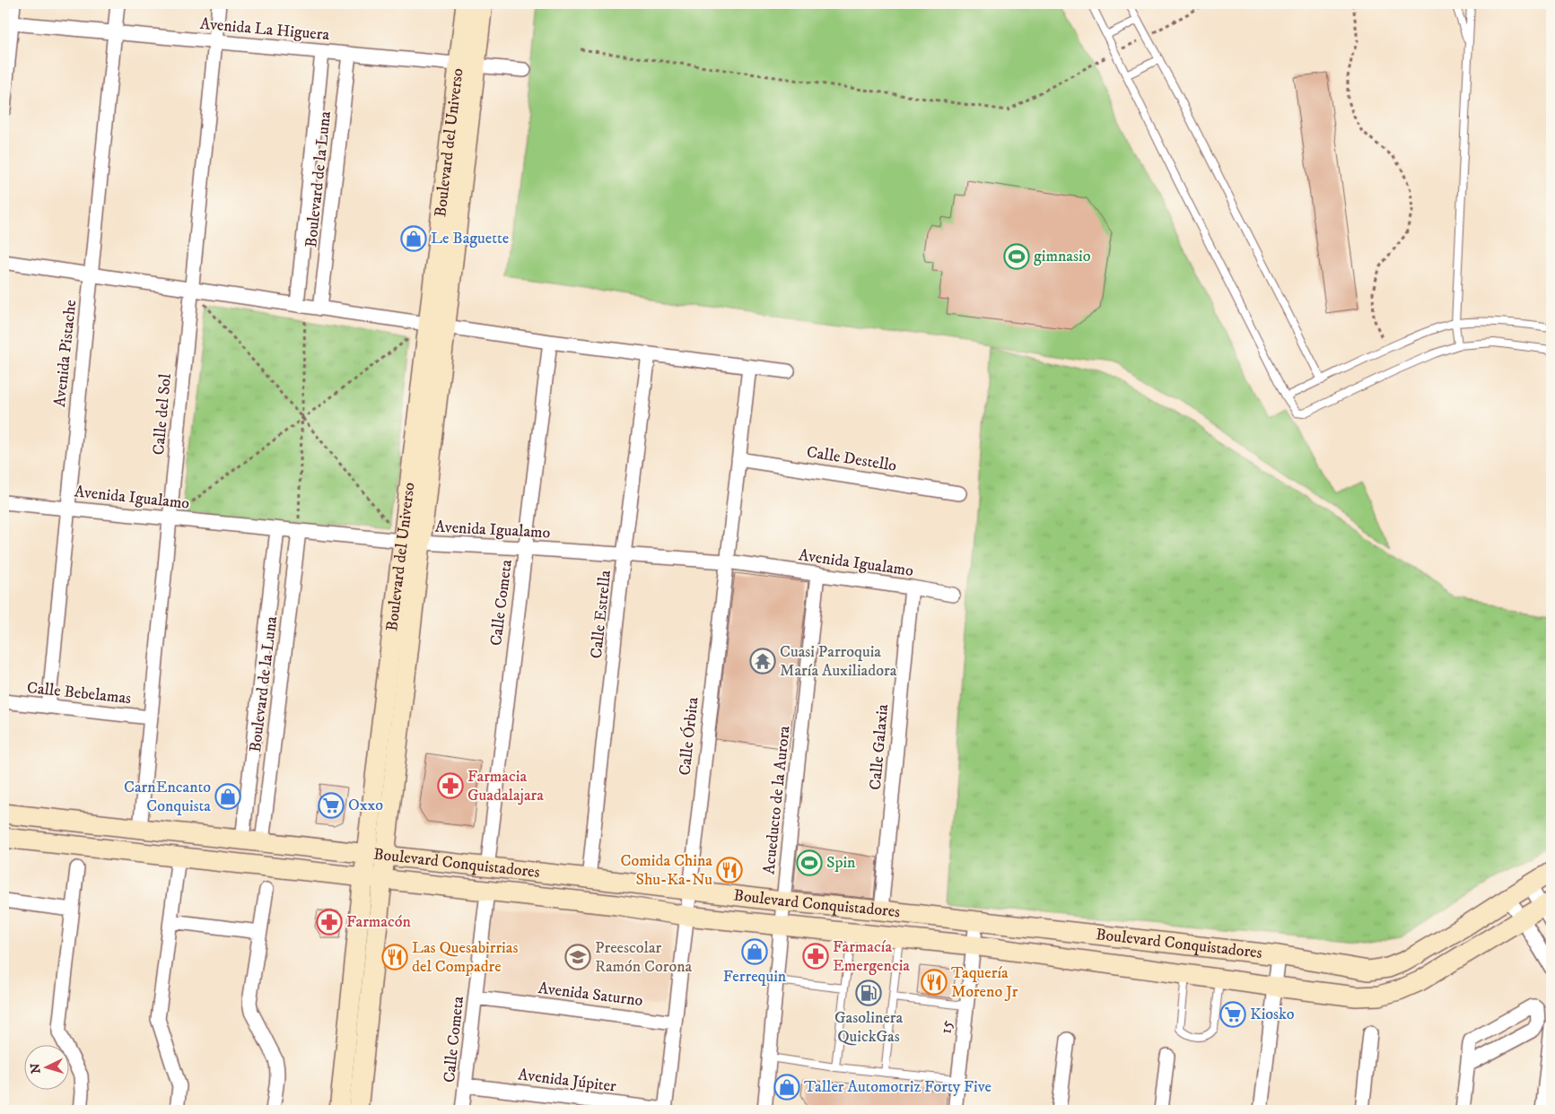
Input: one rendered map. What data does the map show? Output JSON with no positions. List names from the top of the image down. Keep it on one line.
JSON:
{"streets":{"street":["Avenida La Higuera","Boulevard del Universo","Boulevard de la Luna","Avenida Pistache","Calle del Sol","Calle Destello","Avenida Igualamo","Calle Cometa","Calle Estrella","Calle Bebelamas","Calle Órbita","Calle Galaxia","Acueducto de la Aurora","Boulevard Conquistadores","Avenida Saturno","15","Avenida Júpiter"]},"crossings":[["Avenida La Higuera","Boulevard del Universo"],["Avenida La Higuera","Boulevard de la Luna"],["Avenida La Higuera","Avenida Pistache"],["Avenida La Higuera","Calle del Sol"],["Boulevard del Universo","Avenida Igualamo"],["Boulevard del Universo","Boulevard Conquistadores"],["Boulevard de la Luna","Avenida Igualamo"],["Boulevard de la Luna","Boulevard Conquistadores"],["Avenida Pistache","Avenida Igualamo"],["Avenida Pistache","Calle Bebelamas"],["Calle del Sol","Avenida Igualamo"],["Calle del Sol","Calle Bebelamas"],["Calle del Sol","Boulevard Conquistadores"],["Calle Destello","Calle Órbita"],["Avenida Igualamo","Calle Cometa"],["Avenida Igualamo","Calle Estrella"],["Avenida Igualamo","Calle Órbita"],["Avenida Igualamo","Calle Galaxia"],["Avenida Igualamo","Acueducto de la Aurora"],["Calle Cometa","Boulevard Conquistadores"],["Calle Cometa","Avenida Saturno"],["Calle Cometa","Avenida Júpiter"],["Calle Estrella","Boulevard Conquistadores"],["Calle Órbita","Boulevard Conquistadores"],["Calle Órbita","Avenida Saturno"],["Calle Órbita","Avenida Júpiter"],["Calle Galaxia","Boulevard Conquistadores"],["Acueducto de la Aurora","Boulevard Conquistadores"],["Boulevard Conquistadores","15"]],"places":{"shop":["Le Baguette","CarnEncanto Conquista","Ferrequin","Taller Automotriz Forty Five"],"sports":["gimnasio","Spin"],"temple":["Cuasi Parroquia María Auxiliadora"],"pharmacy":["Farmacia Guadalajara","Farmacón","Farmacía Emergencia"],"supermarket":["Oxxo","Kiosko"],"restaurant":["Comida China Shu-Ka-Nu","Las Quesabirrias del Compadre","Taquería Moreno Jr"],"school or university":["Preescolar Ramón Corona"],"fuel station":["Gasolinera QuickGas"]},"north":"left"}
